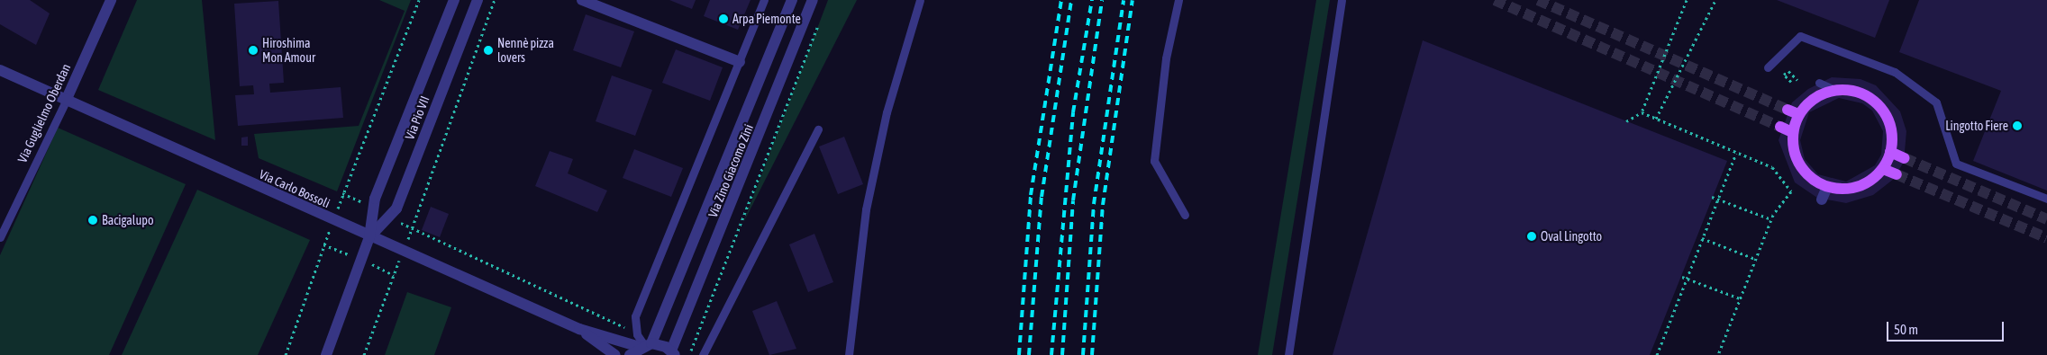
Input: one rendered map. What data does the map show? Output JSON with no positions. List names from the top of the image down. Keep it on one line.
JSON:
{"streets":{"street":["Via Guglielmo Oberdan","Via Pio VII","Via Zino Giacomo Zini","Via Carlo Bossoli"]},"crossings":[["Via Guglielmo Oberdan","Via Carlo Bossoli"],["Via Pio VII","Via Carlo Bossoli"],["Via Zino Giacomo Zini","Via Carlo Bossoli"]],"places":["Arpa Piemonte","Hiroshima Mon Amour","Nennè pizza lovers","Lingotto Fiere","Bacigalupo","Oval Lingotto"],"scale_bar":"50 m"}
